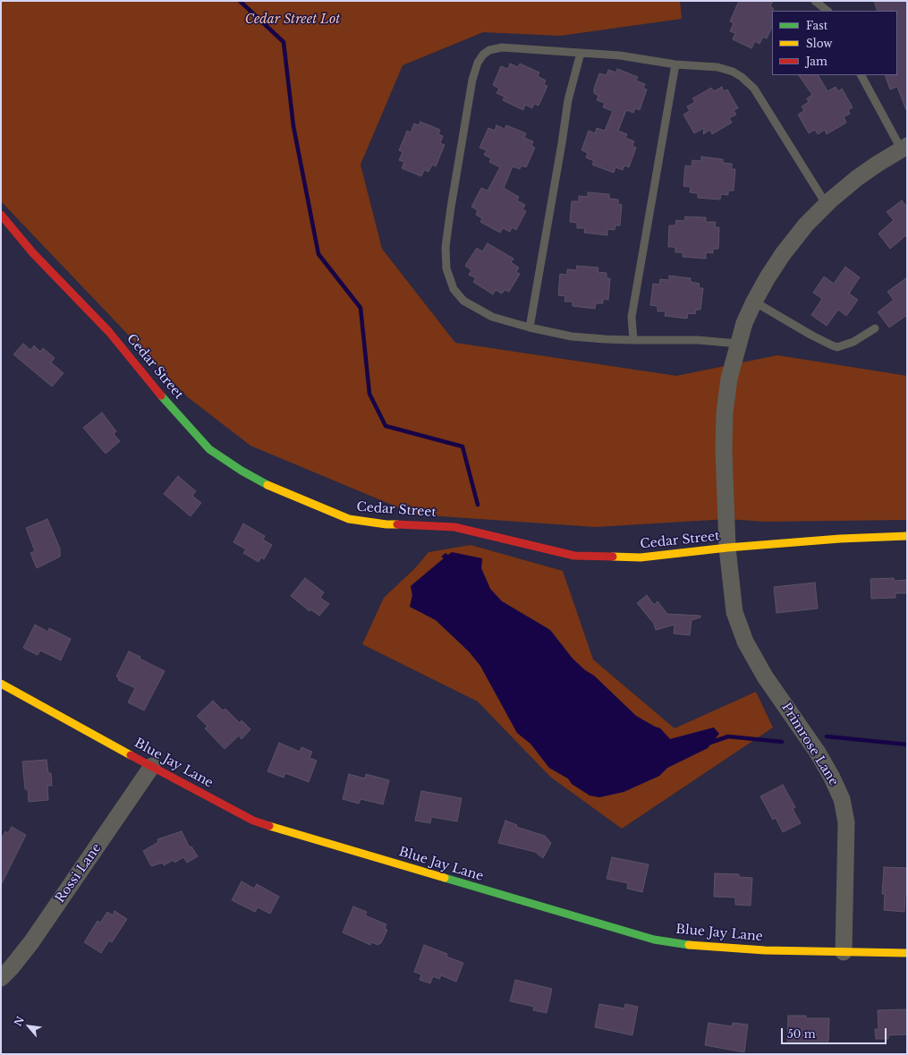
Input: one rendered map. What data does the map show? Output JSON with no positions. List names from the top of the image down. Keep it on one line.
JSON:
{"streets":{"street":["Cedar Street","Primrose Lane","Blue Jay Lane","Rossi Lane"]},"crossings":[["Cedar Street","Primrose Lane"],["Primrose Lane","Blue Jay Lane"],["Blue Jay Lane","Rossi Lane"]],"parks":["Cedar Street Lot"],"legend":["Fast","Slow","Jam"],"scale_bar":"50 m","north":"top left"}
